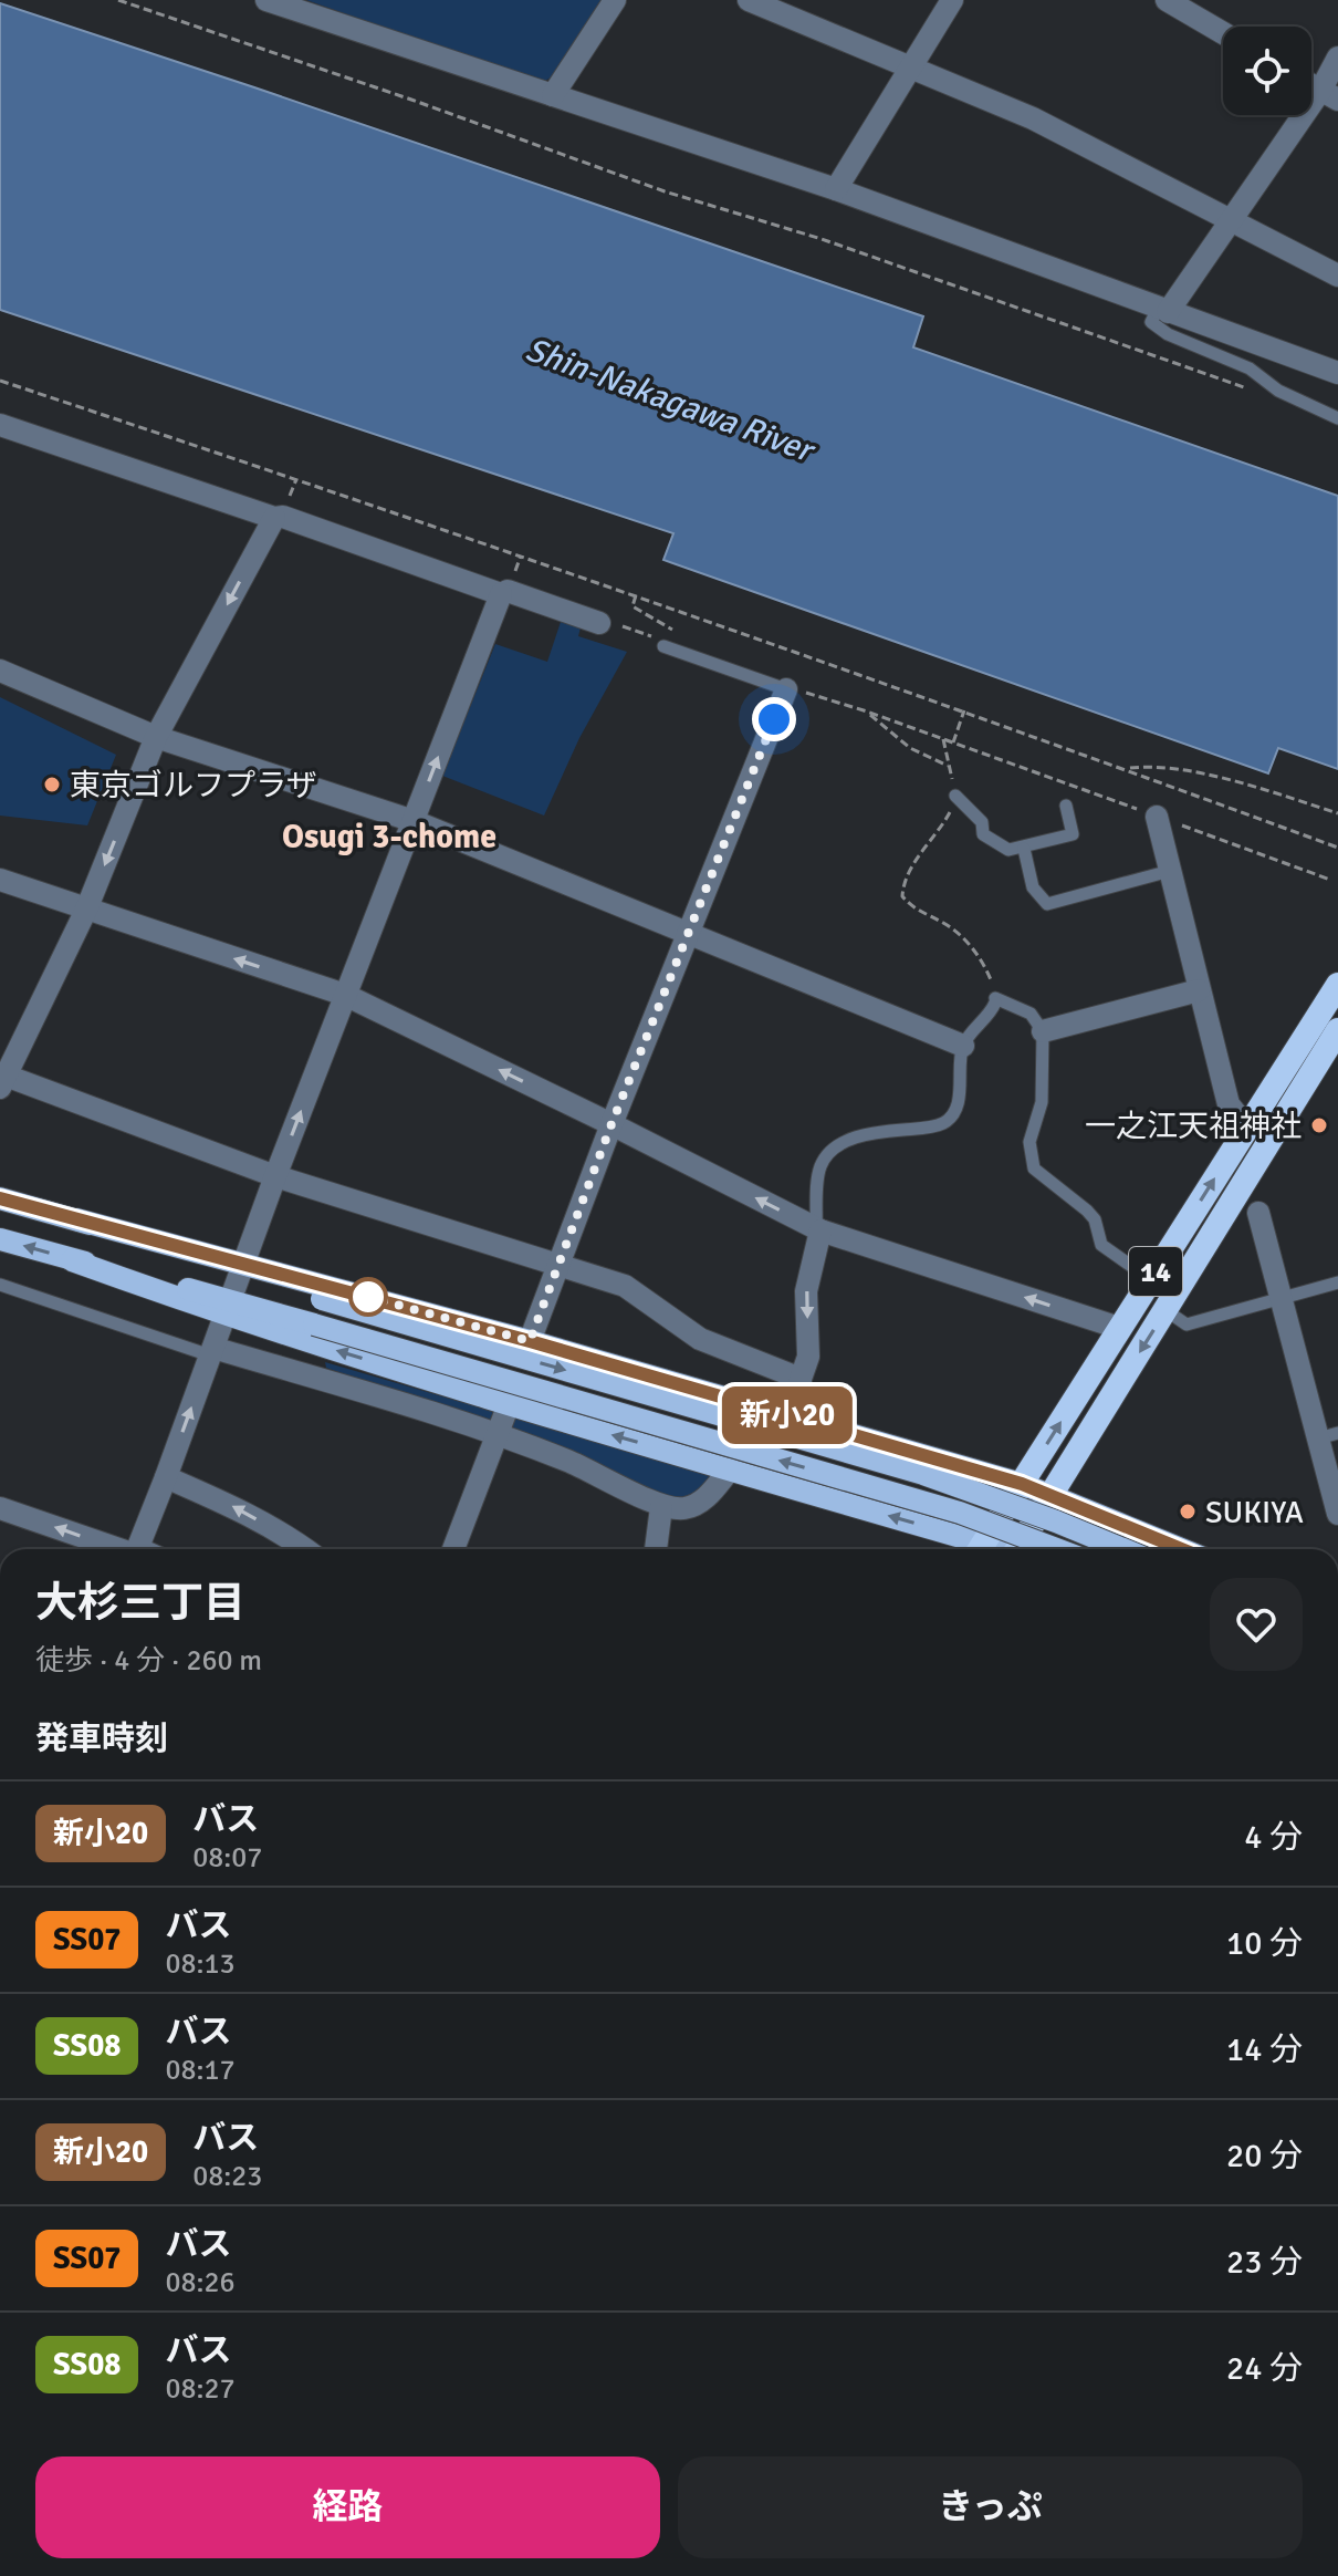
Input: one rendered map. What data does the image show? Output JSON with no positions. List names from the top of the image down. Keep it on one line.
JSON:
{"streets":{"highway":["14"]},"districts":["Osugi 3-chome"],"water":["Shin-Nakagawa River"],"places":["東京ゴルフプラザ","一之江天祖神社","SUKIYA"],"lines":["bus line 新小20"],"page":{"on_map":"新小20","heading":[["大杉三丁目","徒歩 · 4 分 · 260 m"],"発車時刻"],"list":[{"mark":"新小20","name":"バス","note":"08:07","value":"4 分"},{"mark":"SS07","name":"バス","note":"08:13","value":"10 分"},{"mark":"SS08","name":"バス","note":"08:17","value":"14 分"},{"mark":"新小20","name":"バス","note":"08:23","value":"20 分"},{"mark":"SS07","name":"バス","note":"08:26","value":"23 分"},{"mark":"SS08","name":"バス","note":"08:27","value":"24 分"}],"buttons":["経路","きっぷ"]}}
